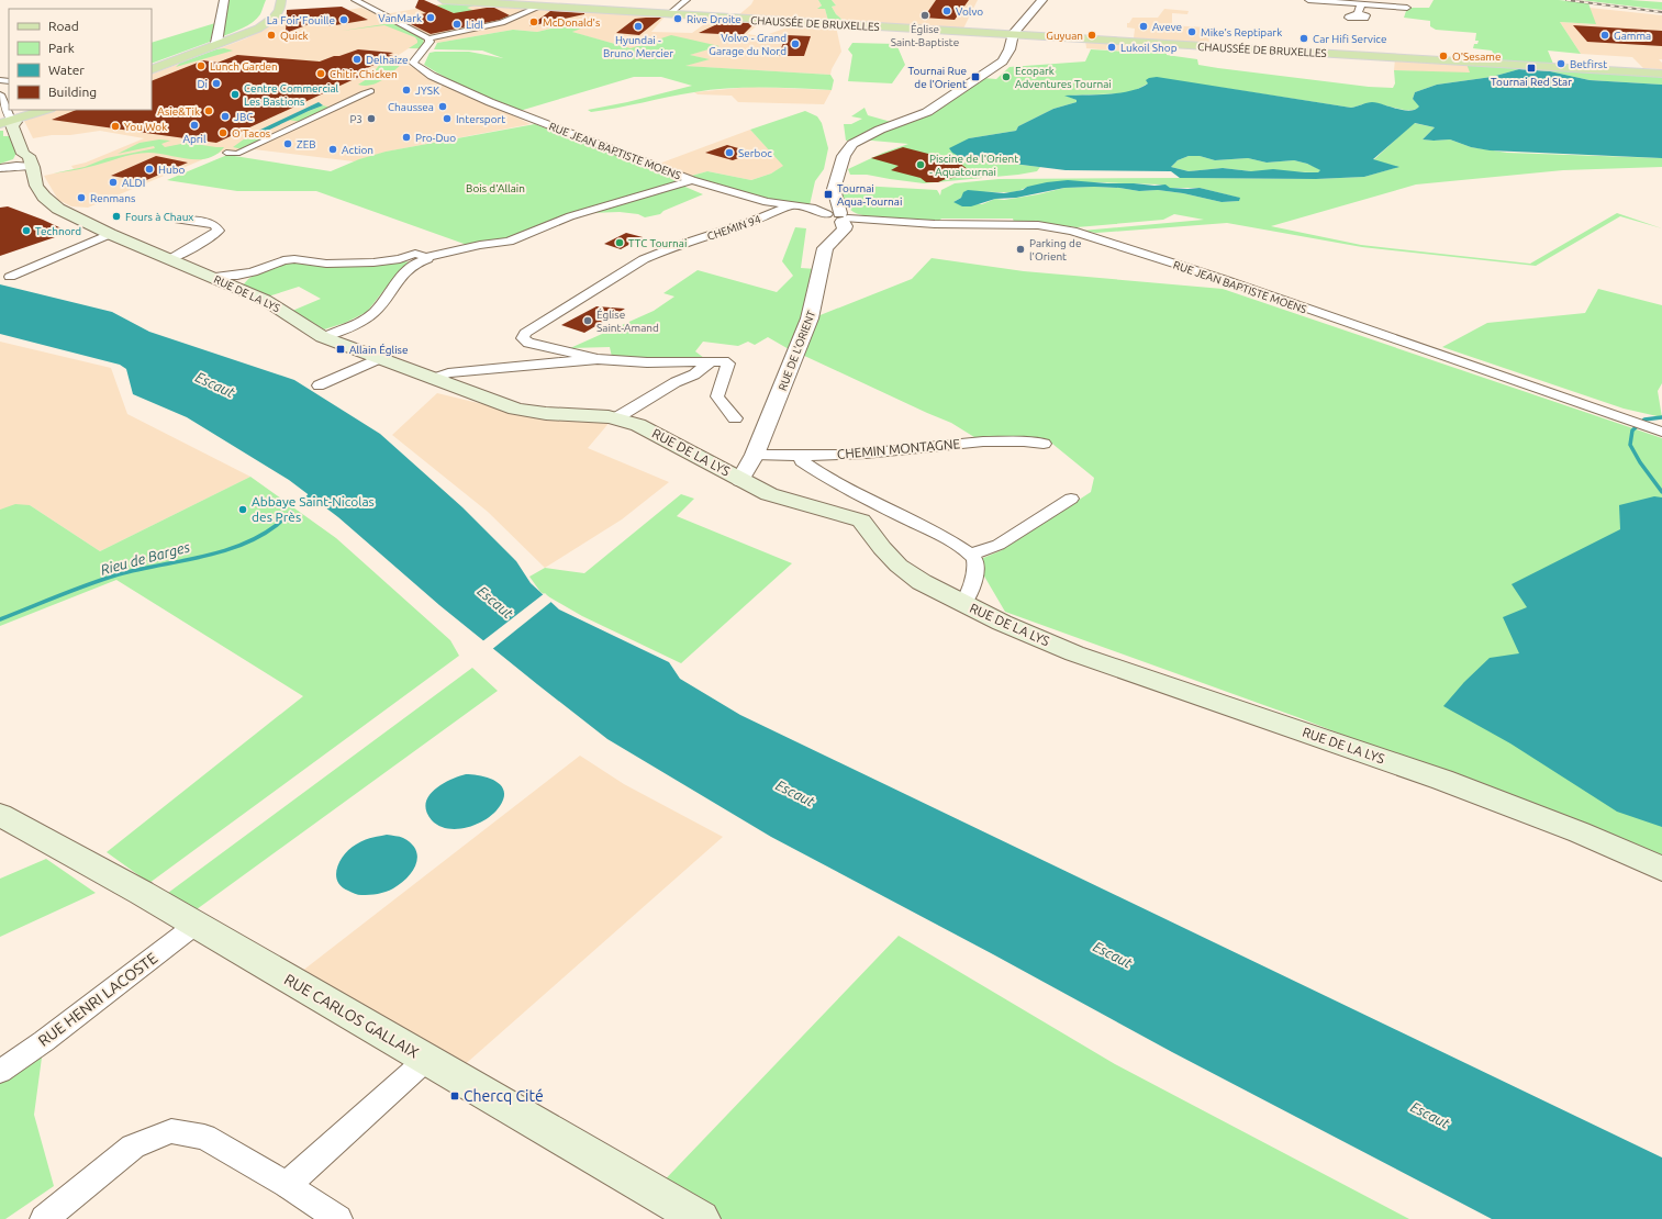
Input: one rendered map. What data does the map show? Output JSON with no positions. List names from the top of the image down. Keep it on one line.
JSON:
{"streets":{"main road":["CHAUSSÉE DE BRUXELLES","RUE DE LA LYS","RUE CARLOS GALLAIX"],"street":["RUE JEAN BAPTISTE MOENS","CHEMIN 94","RUE DE L'ORIENT","CHEMIN MONTAGNE","RUE HENRI LACOSTE"]},"crossings":[["RUE JEAN BAPTISTE MOENS","CHEMIN 94"],["RUE JEAN BAPTISTE MOENS","RUE DE L'ORIENT"],["RUE DE LA LYS","RUE DE L'ORIENT"],["RUE DE L'ORIENT","CHEMIN MONTAGNE"],["RUE HENRI LACOSTE","RUE CARLOS GALLAIX"]],"water":["Escaut","Rieu de Barges"],"parks":["Bois d'Allain"],"places":{"other":["Volvo","Église Saint-Baptiste","VanMark","Rive Droite","La Foir'Fouille","McDonald's","Lidl","Hyundai - Bruno Mercier","Aveve","Mike's Reptipark","Quick","Guyuan","Gamma","Car Hifi Service","Volvo - Grand Garage du Nord","Lukoil Shop","O'Sesame","Delhaize","Betfirst","Lunch Garden","Chitir Chicken","Ecopark Adventures Tournai","Di","JYSK","Centre Commercial Les Bastions","Chaussea","Asie&Tik","JBC","P3","Intersport","April","You Wok","O'Tacos","Pro-Duo","ZEB","Action","Serboc","Piscine de l'Orient - Aquatournai","Hubo","ALDI","Renmans","Fours à Chaux","Technord","TTC Tournai","Parking de l'Orient","Église Saint-Amand","Abbaye Saint-Nicolas des Près"],"transit":["Tournai Red Star","Tournai Rue de l'Orient","Tournai Aqua-Tournai","Allain Église","Chercq Cité"]},"legend":["Road","Park","Water","Building"]}
